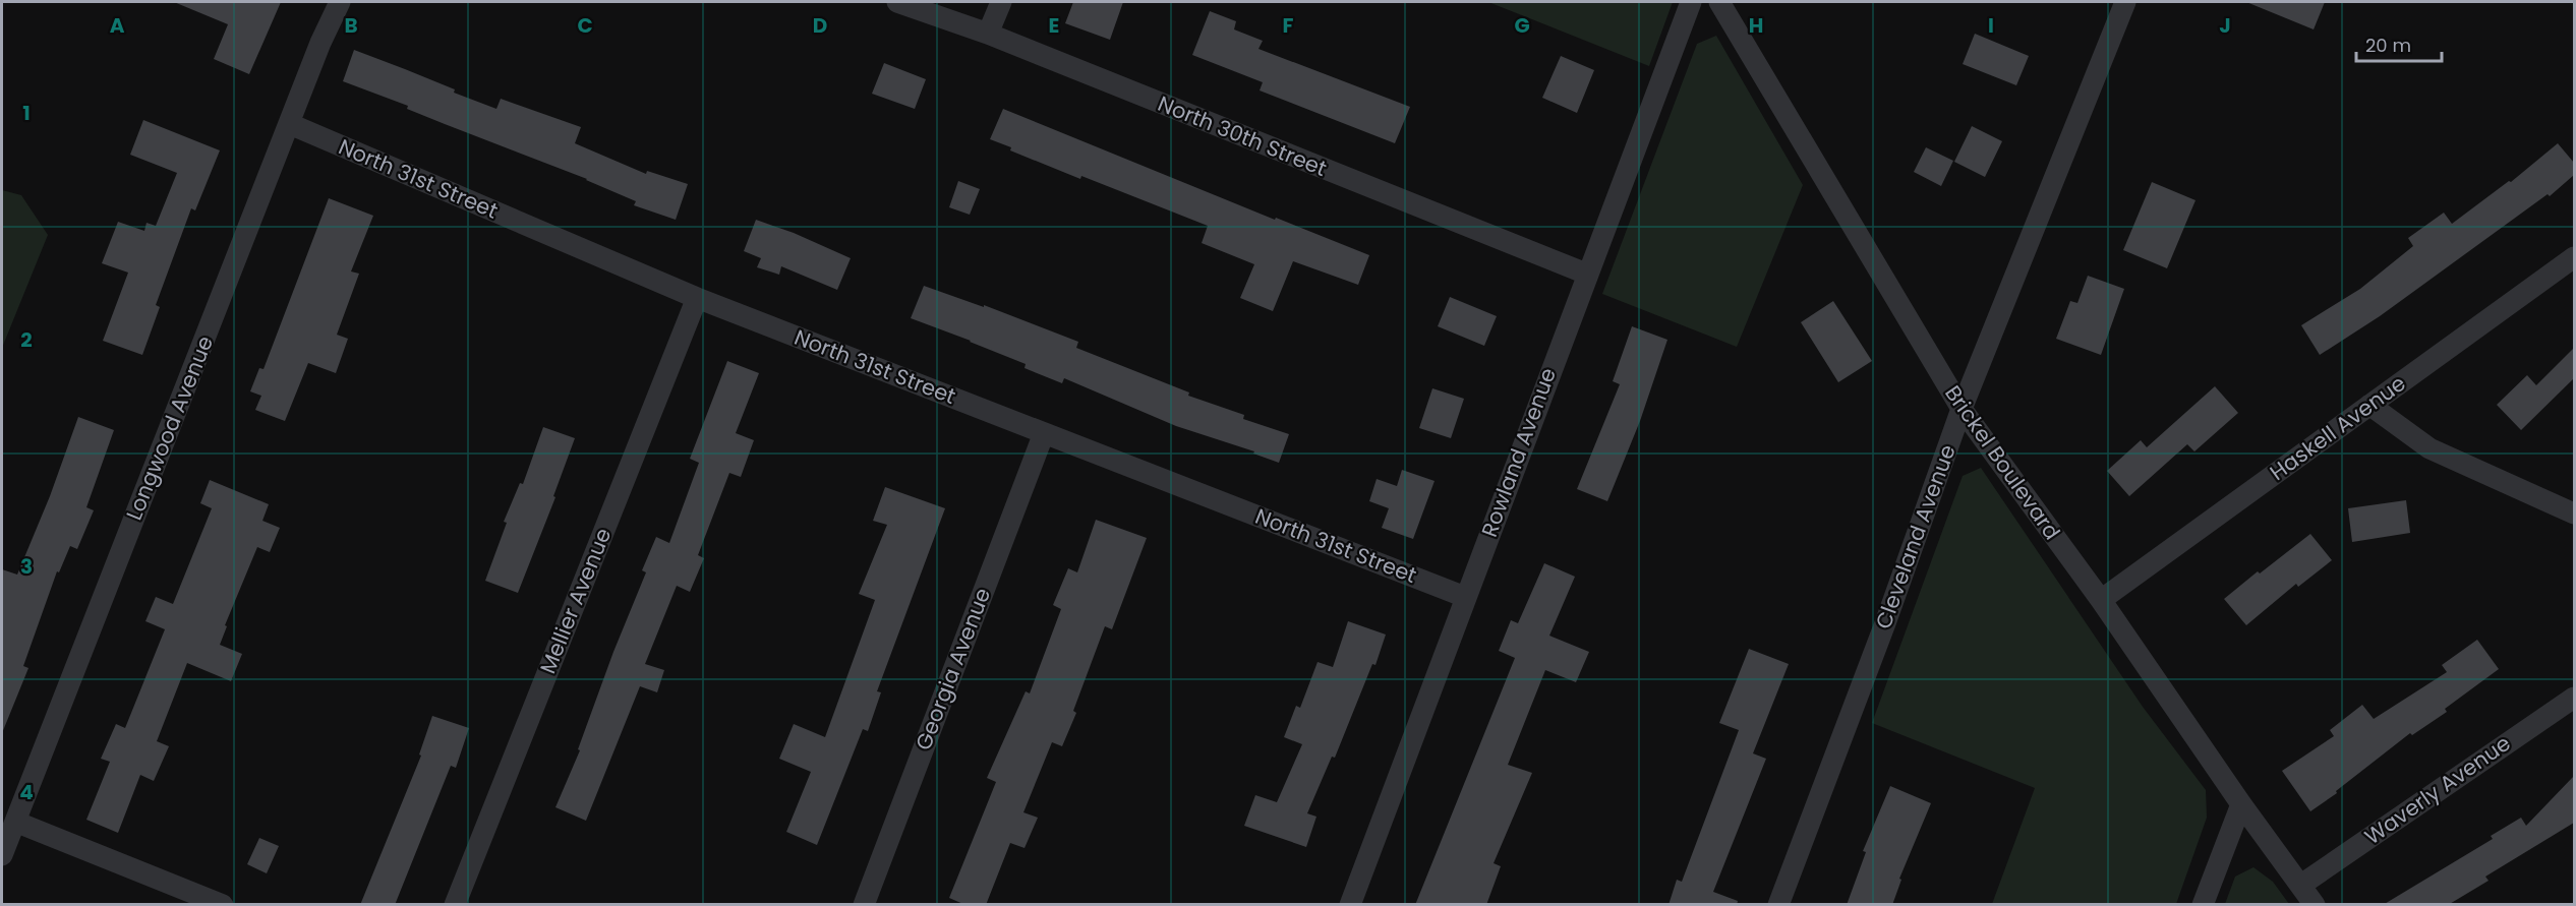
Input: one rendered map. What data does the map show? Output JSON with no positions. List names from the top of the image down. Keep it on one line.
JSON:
{"streets":{"street":["North 30th Street","North 31st Street","Longwood Avenue","Haskell Avenue","Rowland Avenue","Brickel Boulevard","Cleveland Avenue","Mellier Avenue","Georgia Avenue","Waverly Avenue"]},"crossings":[["North 30th Street","Rowland Avenue"],["North 31st Street","Longwood Avenue"],["North 31st Street","Rowland Avenue"],["North 31st Street","Mellier Avenue"],["North 31st Street","Georgia Avenue"],["Haskell Avenue","Brickel Boulevard"],["Brickel Boulevard","Cleveland Avenue"],["Brickel Boulevard","Waverly Avenue"]],"scale_bar":"20 m","grid":{"columns":["A","B","C","D","E","F","G","H","I","J"],"rows":["1","2","3","4"]}}
